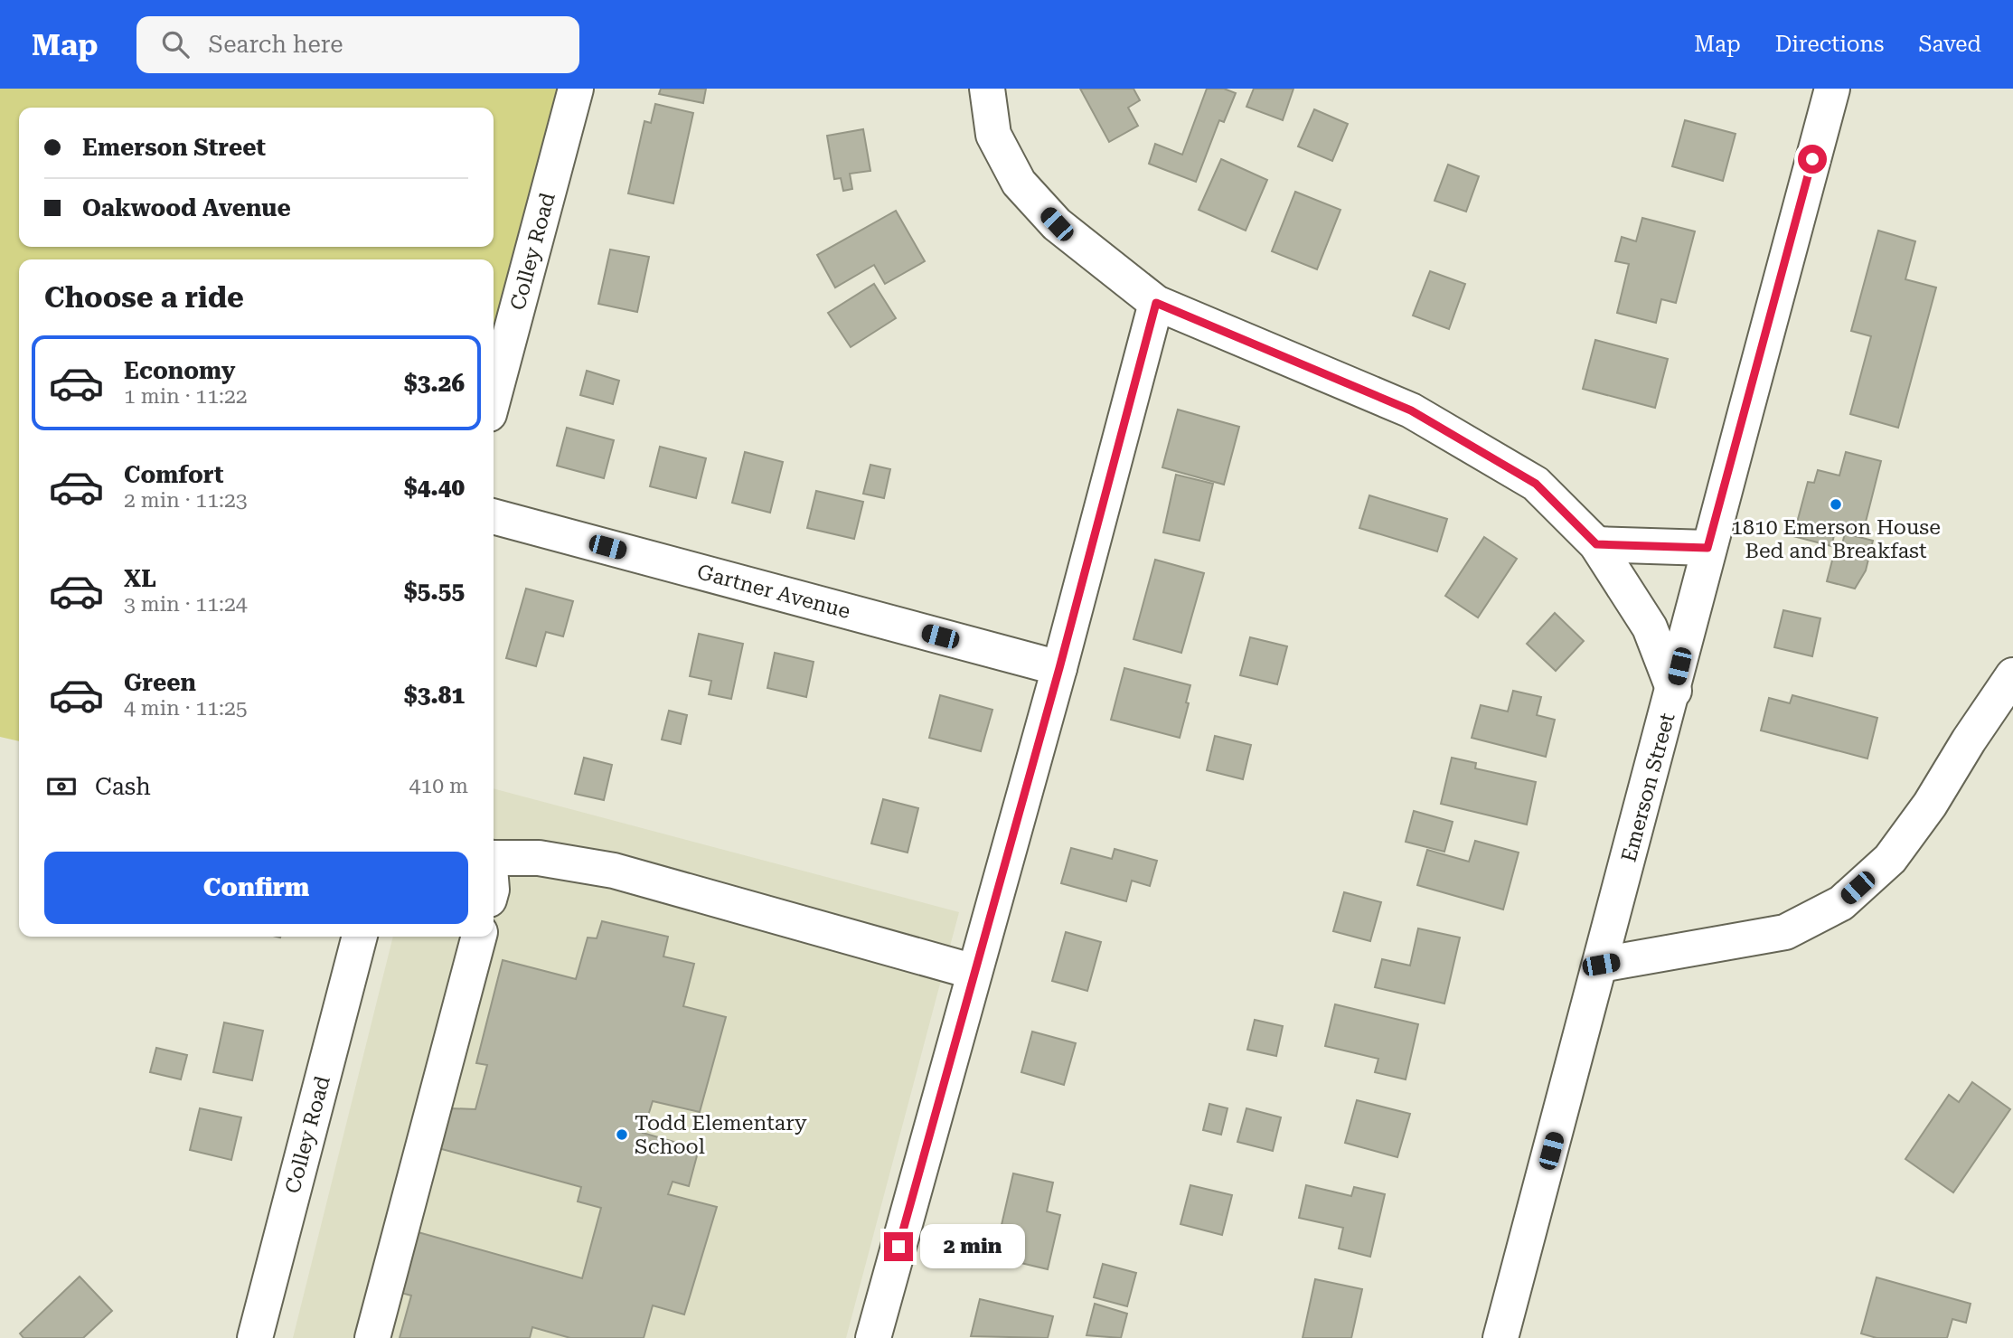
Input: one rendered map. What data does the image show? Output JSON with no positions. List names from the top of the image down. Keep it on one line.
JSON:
{"streets":{"street":["Colley Road","Gartner Avenue","Emerson Street"]},"places":["1810 Emerson House Bed and Breakfast","Todd Elementary School"],"page":{"header":"Map","search":"Search here","nav":["Map","Directions","Saved"],"banner":["Emerson Street","Oakwood Avenue"],"heading":"Choose a ride","list":[{"name":"Economy","note":"1 min · 11:22","value":"$3.26"},{"name":"Comfort","note":"2 min · 11:23","value":"$4.40"},{"name":"XL","note":"3 min · 11:24","value":"$5.55"},{"name":"Green","note":"4 min · 11:25","value":"$3.81"}],"pay":["Cash","410 m"],"buttons":"Confirm","bubble":"2 min"}}
